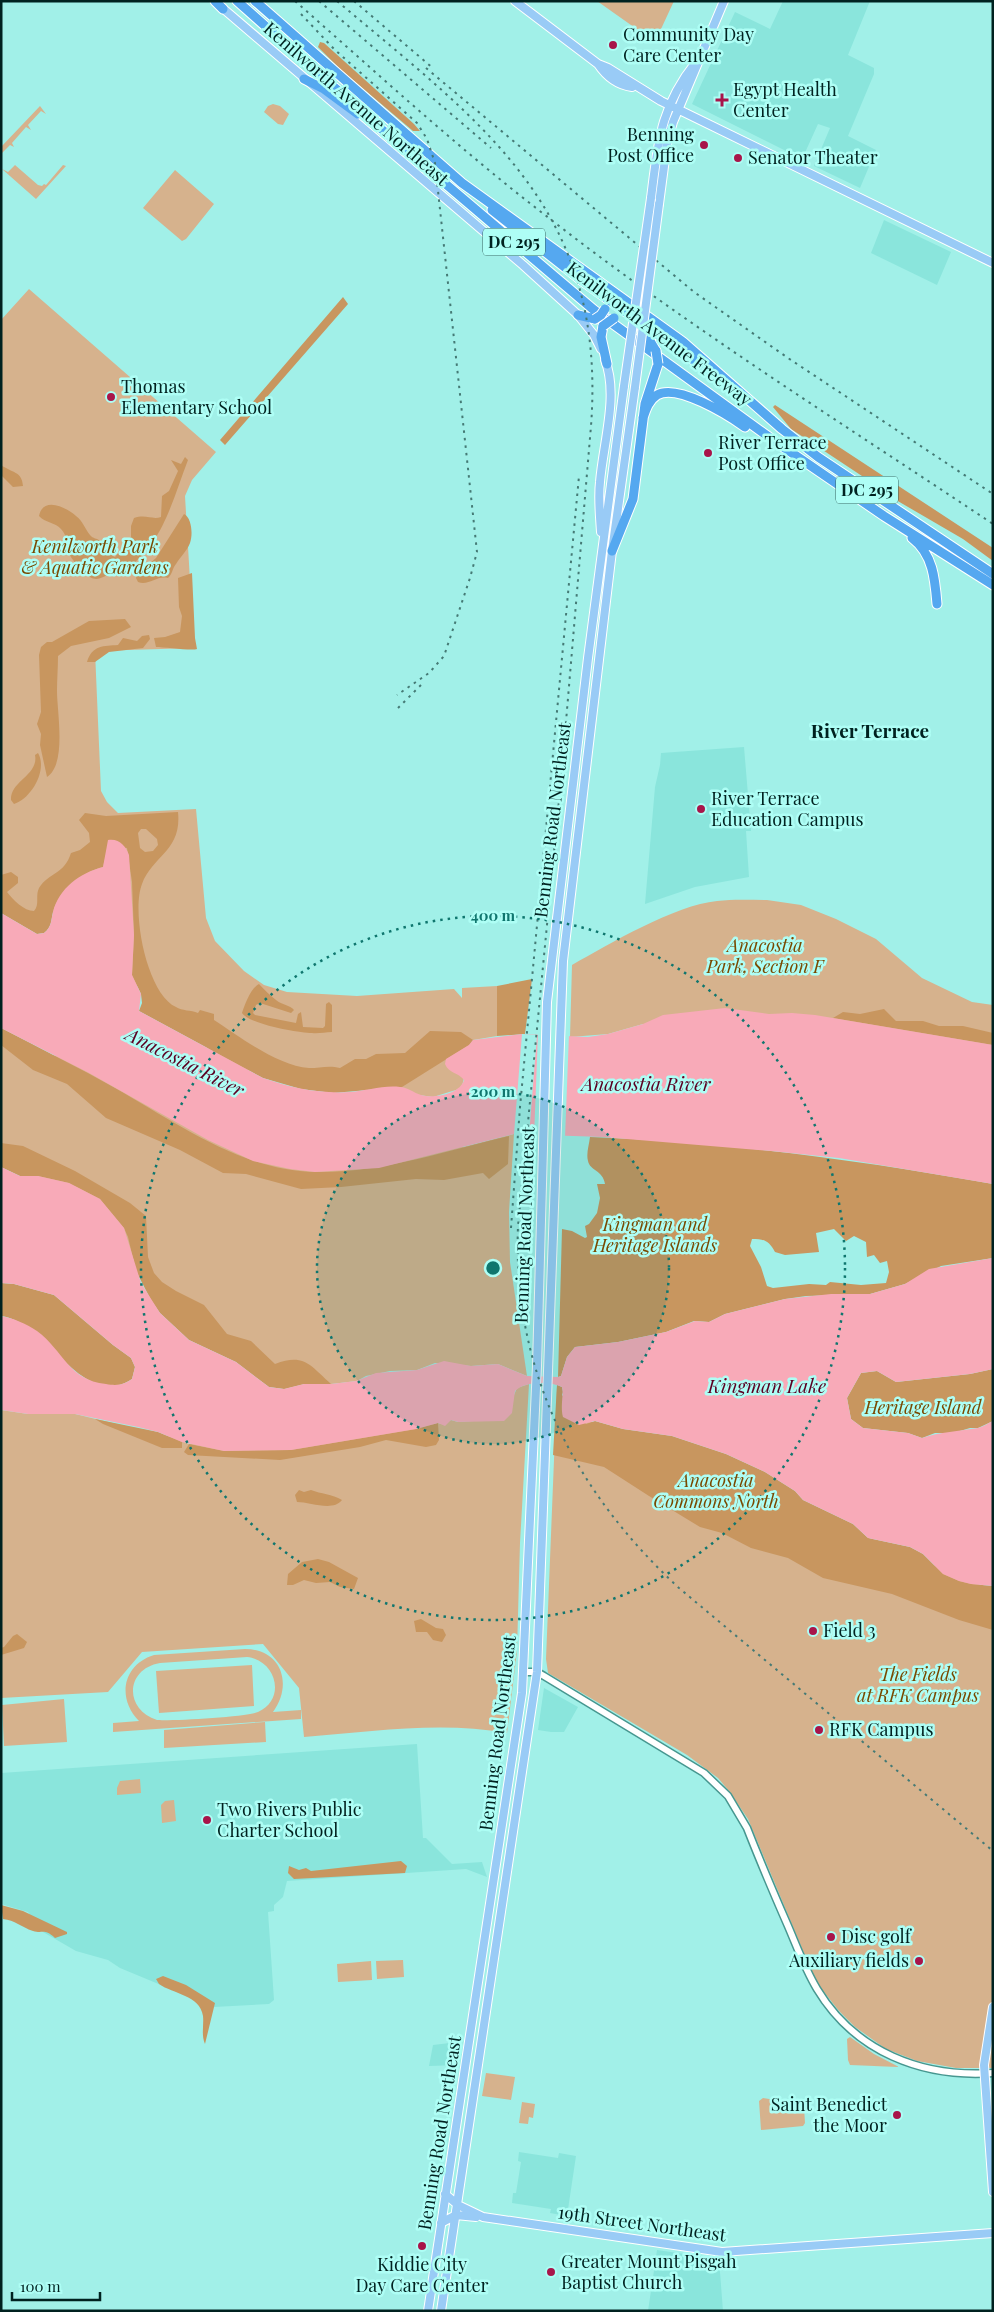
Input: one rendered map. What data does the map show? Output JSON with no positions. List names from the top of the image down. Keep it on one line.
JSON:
{"streets":{"highway":["DC 295","Kenilworth Avenue Freeway"],"main road":["Kenilworth Avenue Northeast","Benning Road Northeast","19th Street Northeast"]},"crossings":[["Kenilworth Avenue Northeast","Benning Road Northeast"],["Benning Road Northeast","19th Street Northeast"]],"districts":["River Terrace"],"water":["Anacostia River","Kingman Lake"],"parks":["Kenilworth Park & Aquatic Gardens","Anacostia Park, Section F","Kingman and Heritage Islands","Heritage Island","Anacostia Commons North","The Fields at RFK Campus"],"places":{"other":["Community Day Care Center","Benning Post Office","Senator Theater","Thomas Elementary School","River Terrace Post Office","River Terrace Education Campus","Field 3","RFK Campus","Two Rivers Public Charter School","Disc golf","Auxiliary fields","Saint Benedict the Moor","Kiddie City Day Care Center","Greater Mount Pisgah Baptist Church"],"health":["Egypt Health Center"]},"scale_bar":"100 m","rings":["400 m","200 m"]}
